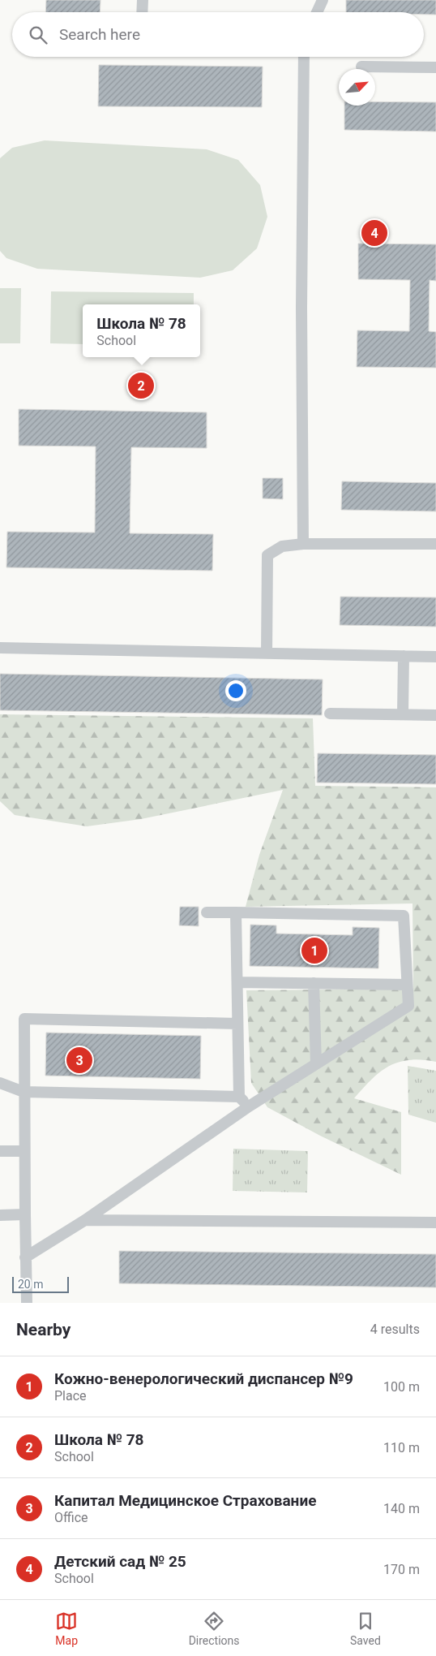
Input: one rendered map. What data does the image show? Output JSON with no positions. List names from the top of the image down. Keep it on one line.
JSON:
{"scale_bar":"20 m","north":"top right","page":{"search":"Search here","pins":["4","2","1","3"],"popup":["Школа № 78","School"],"scale":"20 m","heading":["Nearby","4 results"],"list":[{"mark":"1","name":"Кожно-венерологический диспансер №9","note":"Place","value":"100 m"},{"mark":"2","name":"Школа № 78","note":"School","value":"110 m"},{"mark":"3","name":"Капитал Медицинское Страхование","note":"Office","value":"140 m"},{"mark":"4","name":"Детский сад № 25","note":"School","value":"170 m"}],"nav":["Map","Directions","Saved"]}}
